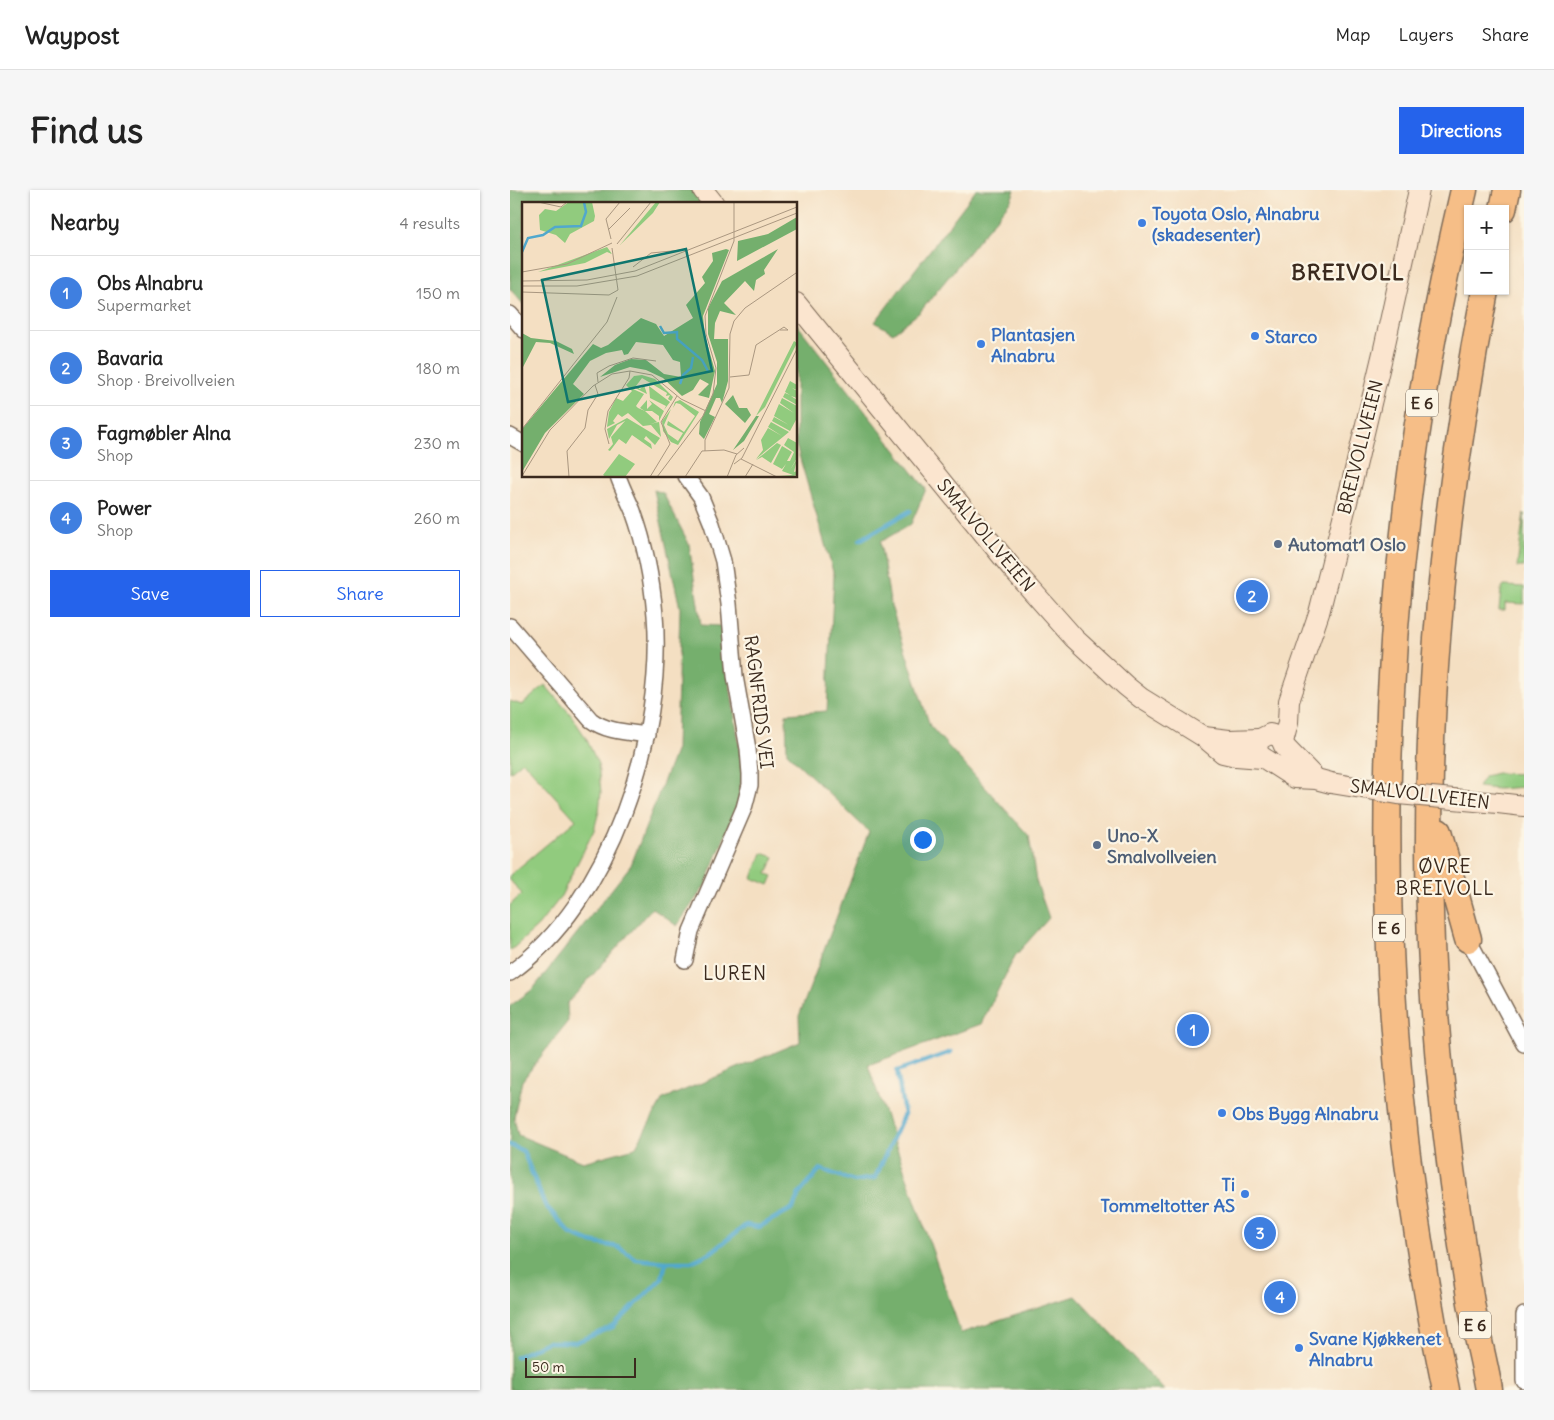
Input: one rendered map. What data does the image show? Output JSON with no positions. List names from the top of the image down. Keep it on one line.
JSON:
{"streets":{"highway":["E 6"],"street":["BREIVOLLVEIEN","SMALVOLLVEIEN","RAGNFRIDS VEI"]},"crossings":[["BREIVOLLVEIEN","SMALVOLLVEIEN"]],"districts":["BREIVOLL","ØVRE BREIVOLL","LUREN"],"places":["Toyota Oslo, Alnabru (skadesenter)","Starco","Plantasjen Alnabru","Automat1 Oslo","Uno-X Smalvollveien","Obs Bygg Alnabru","Ti Tommeltotter AS","Svane Kjøkkenet Alnabru"],"scale_bar":"50 m","page":{"header":"Waypost","nav":["Map","Layers","Share"],"buttons":["Directions",["Save","Share"]],"title":"Find us","heading":["Nearby","4 results"],"map_buttons":["+","−"],"list":[{"mark":"1","name":"Obs Alnabru","note":"Supermarket","value":"150 m"},{"mark":"2","name":"Bavaria","note":"Shop · Breivollveien","value":"180 m"},{"mark":"3","name":"Fagmøbler Alna","note":"Shop","value":"230 m"},{"mark":"4","name":"Power","note":"Shop","value":"260 m"}],"pins":["2","1","3","4"],"scale":"50 m"}}
